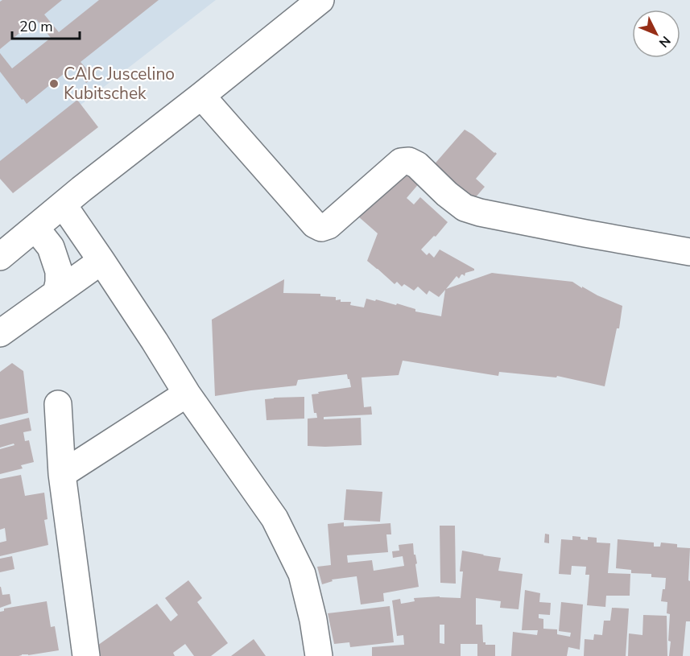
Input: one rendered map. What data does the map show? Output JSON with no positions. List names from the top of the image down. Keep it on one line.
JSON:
{"places":["CAIC Juscelino Kubitschek"],"scale_bar":"20 m","north":"bottom right"}
